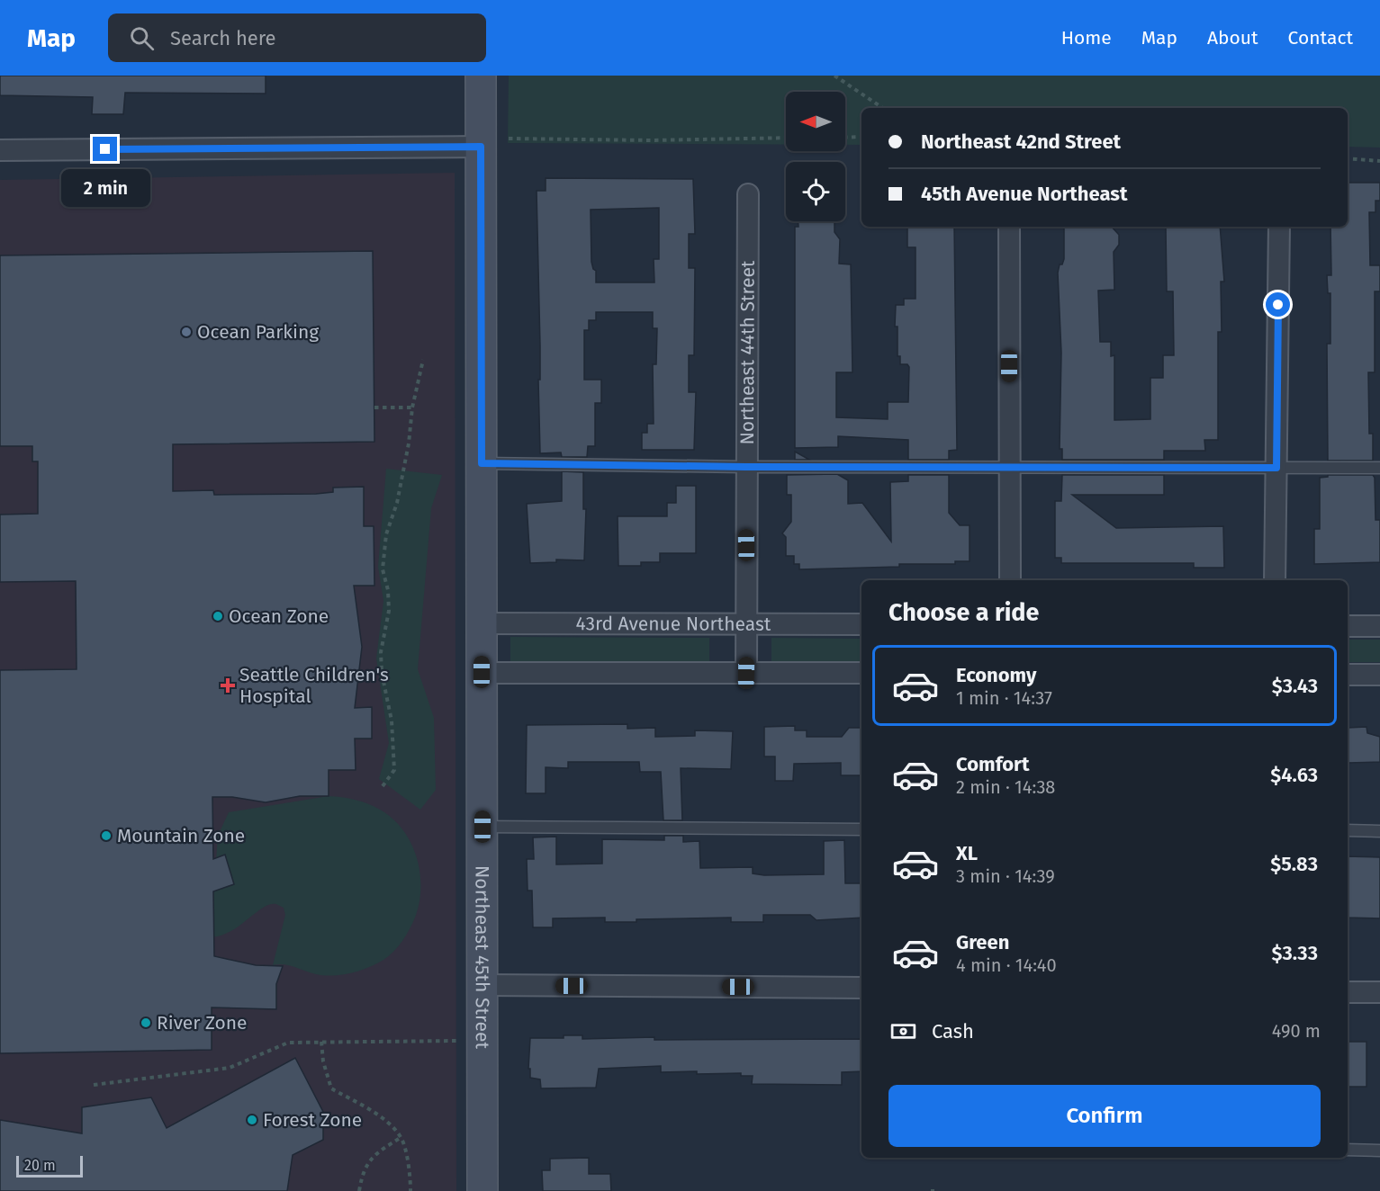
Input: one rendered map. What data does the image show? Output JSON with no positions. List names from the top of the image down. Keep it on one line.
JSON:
{"streets":{"street":["Northeast 44th Street","43rd Avenue Northeast","Northeast 45th Street"]},"crossings":[["Northeast 44th Street","43rd Avenue Northeast"],["43rd Avenue Northeast","Northeast 45th Street"]],"places":{"other":["Ocean Parking","Ocean Zone","Mountain Zone","River Zone","Forest Zone"],"health":["Seattle Children's Hospital"]},"scale_bar":"20 m","north":"left","page":{"header":"Map","search":"Search here","nav":["Home","Map","About","Contact"],"banner":["Northeast 42nd Street","45th Avenue Northeast"],"bubble":"2 min","heading":"Choose a ride","list":[{"name":"Economy","note":"1 min · 14:37","value":"$3.43"},{"name":"Comfort","note":"2 min · 14:38","value":"$4.63"},{"name":"XL","note":"3 min · 14:39","value":"$5.83"},{"name":"Green","note":"4 min · 14:40","value":"$3.33"}],"pay":["Cash","490 m"],"buttons":"Confirm","scale":"20 m"}}
